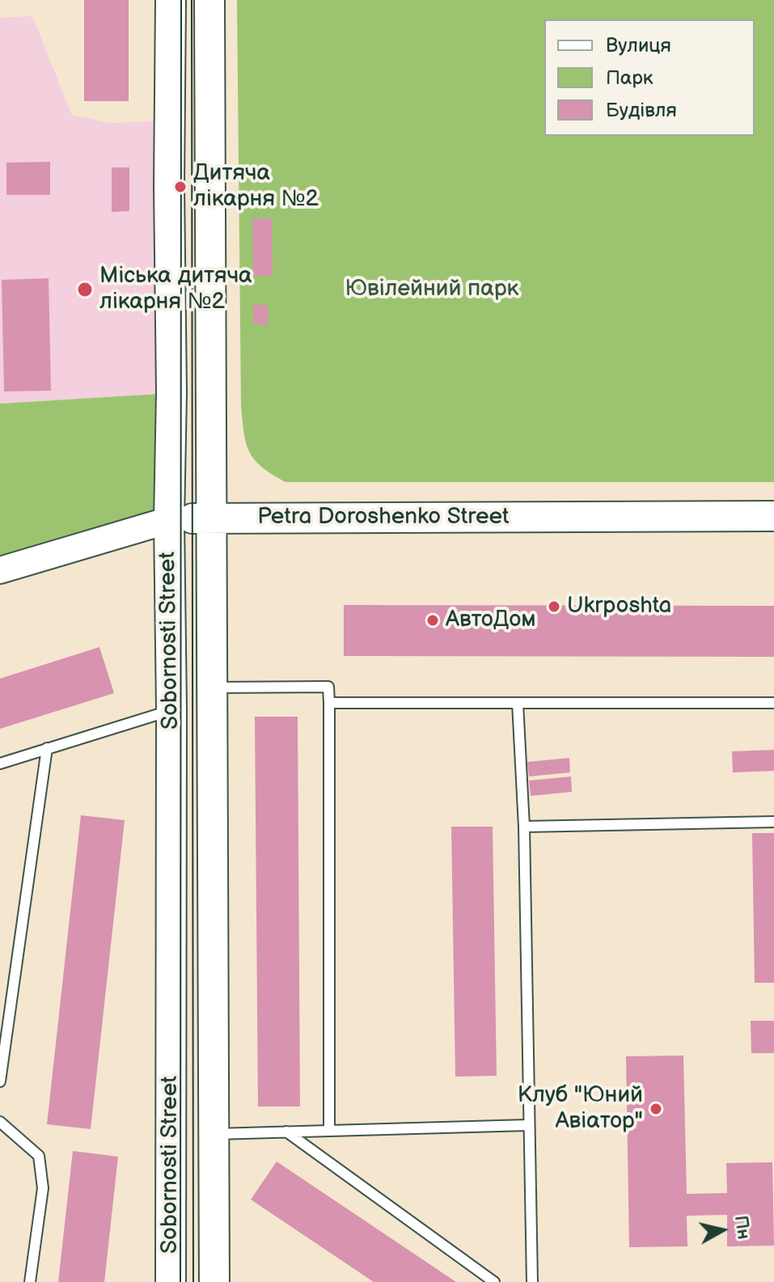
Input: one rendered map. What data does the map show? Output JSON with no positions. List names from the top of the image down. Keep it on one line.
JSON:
{"streets":{"main road":["Petra Doroshenko Street","Sobornosti Street"]},"crossings":[["Petra Doroshenko Street","Sobornosti Street"]],"parks":["Ювілейний парк"],"places":["Дитяча лікарня №2","Міська дитяча лікарня №2","Ukrposhta","АвтоДом","Клуб \"Юний Авіатор\""],"legend":["Вулиця","Парк","Будівля"],"north":"right"}
